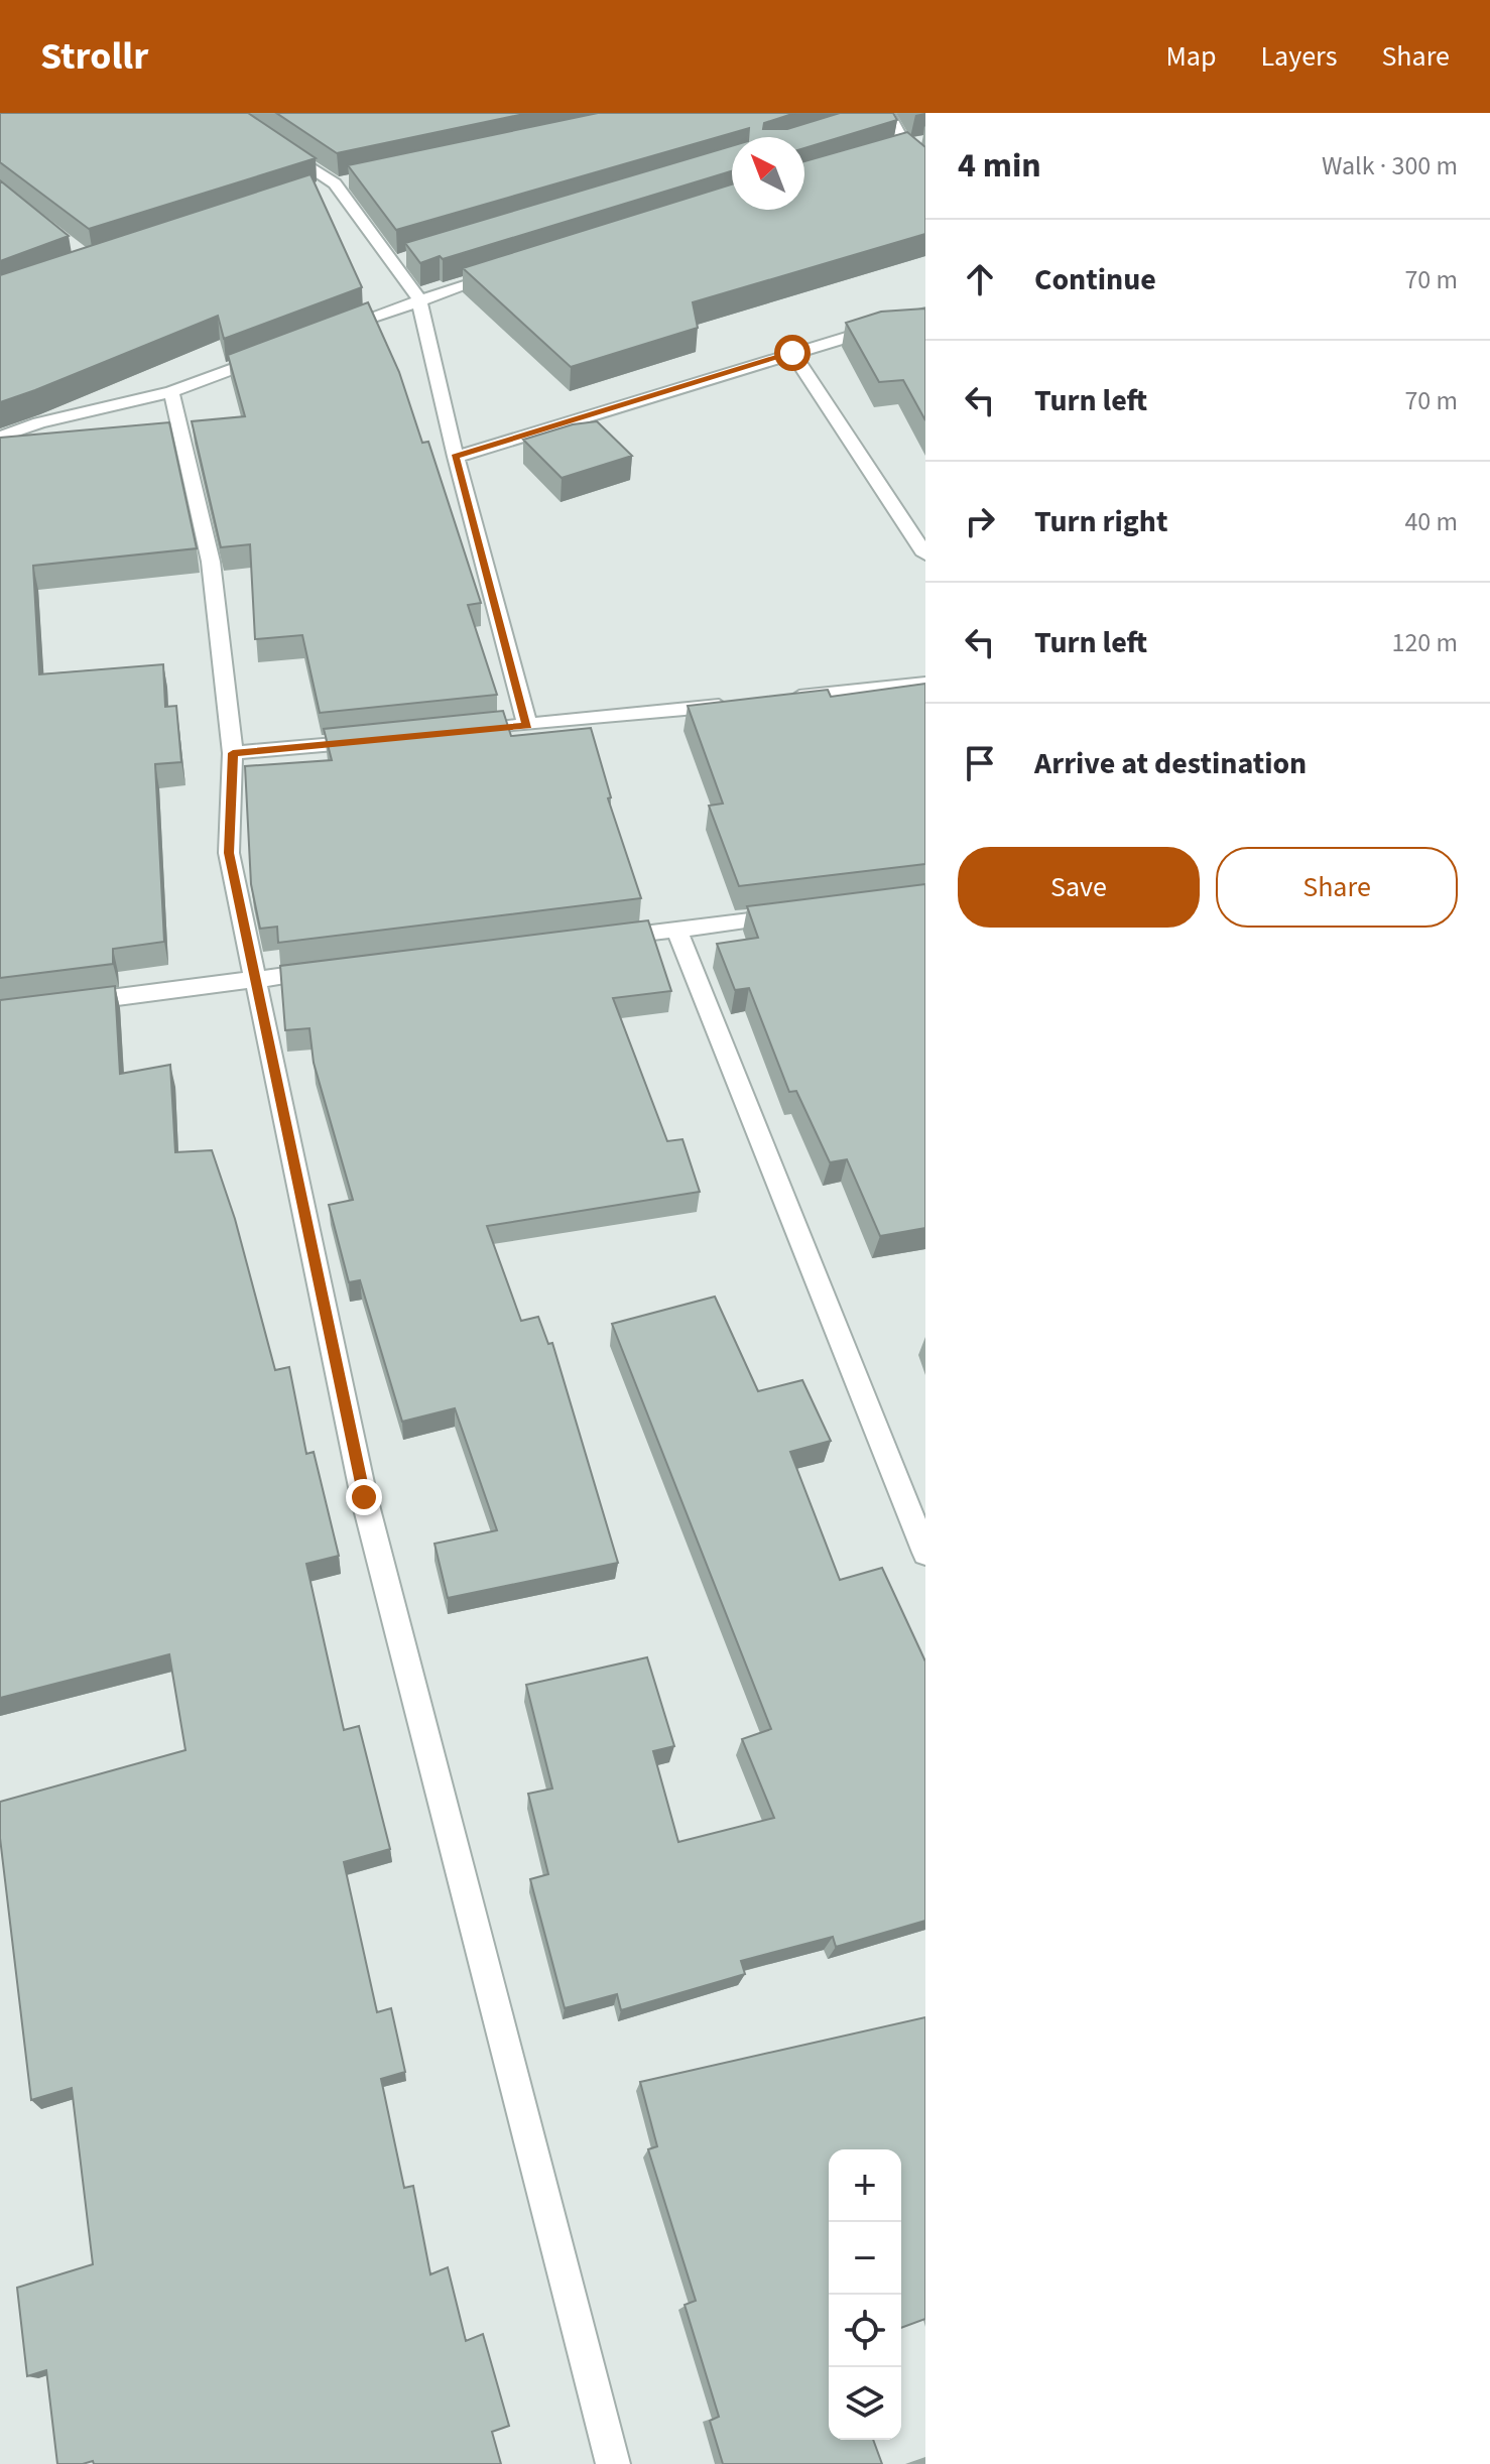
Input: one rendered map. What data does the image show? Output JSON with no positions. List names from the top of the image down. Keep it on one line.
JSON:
{"north":"top left","page":{"header":"Strollr","nav":["Map","Layers","Share"],"heading":["4 min","Walk · 300 m"],"list":[["Continue","70 m"],["Turn left","70 m"],["Turn right","40 m"],["Turn left","120 m"],"Arrive at destination"],"buttons":["Save","Share"],"map_buttons":["+","−"]}}
